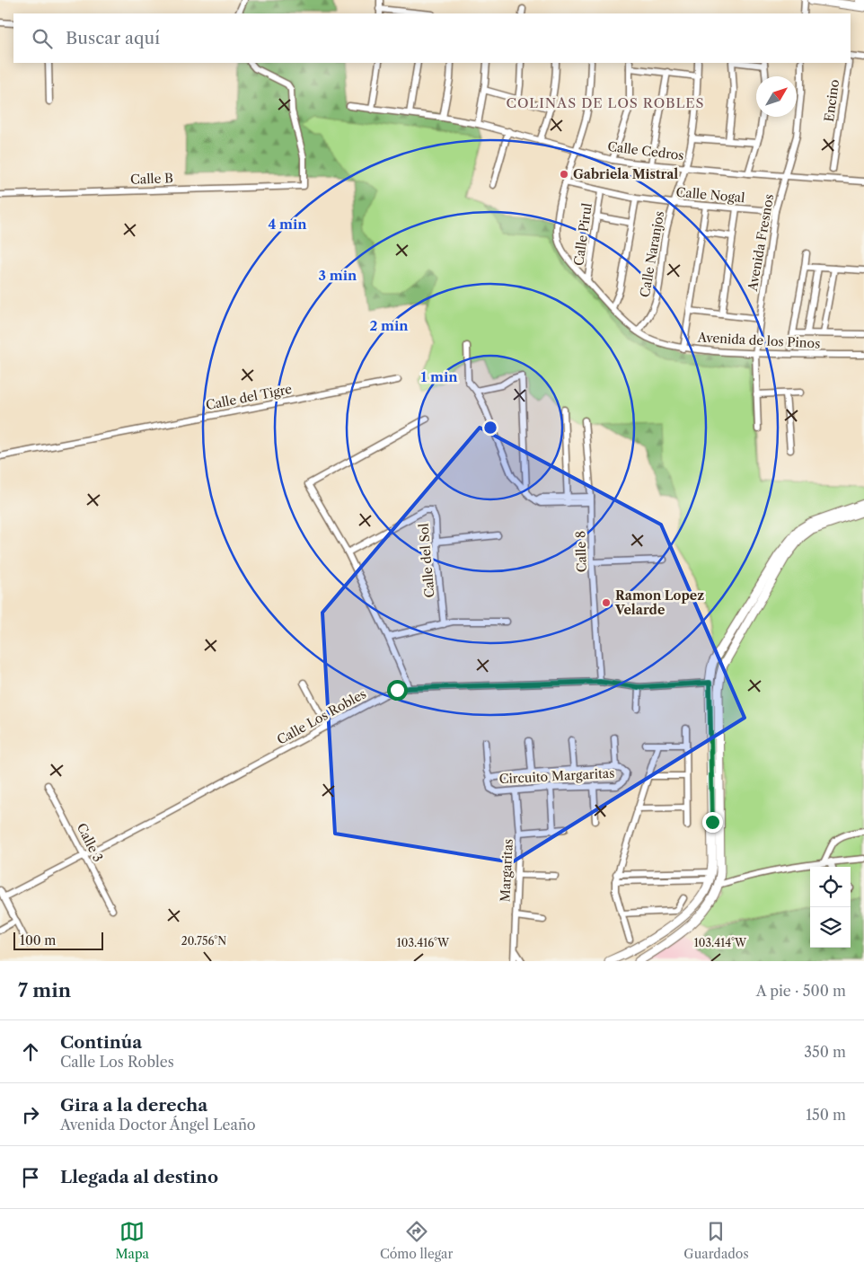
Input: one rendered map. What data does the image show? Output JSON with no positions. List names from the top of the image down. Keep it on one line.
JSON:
{"streets":{"street":["Encino","Calle Cedros","Calle B","Calle Nogal","Calle Pirul","Avenida Fresnos","Calle Naranjos","Avenida de los Pinos","Calle del Tigre","Calle 8","Calle del Sol","Calle Los Robles","Circuito Margaritas","Calle 3","Margaritas"]},"crossings":[["Calle Cedros","Avenida Fresnos"],["Calle Cedros","Calle Naranjos"],["Calle Cedros","Avenida de los Pinos"],["Calle Nogal","Calle Pirul"],["Calle Nogal","Avenida Fresnos"],["Calle Nogal","Calle Naranjos"],["Calle Nogal","Avenida de los Pinos"],["Calle Pirul","Avenida de los Pinos"],["Avenida Fresnos","Avenida de los Pinos"],["Calle Naranjos","Avenida de los Pinos"],["Calle 8","Calle Los Robles"],["Calle Los Robles","Calle 3"],["Circuito Margaritas","Margaritas"]],"districts":["COLINAS DE LOS ROBLES"],"places":["Gabriela Mistral","Ramon Lopez Velarde"],"scale_bar":"100 m","north":"top right","page":{"search":"Buscar aquí","scale":"100 m","heading":["7 min","A pie · 500 m"],"list":[["Continúa","Calle Los Robles","350 m"],["Gira a la derecha","Avenida Doctor Ángel Leaño","150 m"],"Llegada al destino"],"nav":["Mapa","Cómo llegar","Guardados"]},"coordinates":["20.756°N","103.416°W","103.414°W"],"rings":["4 min","3 min","2 min","1 min"]}
